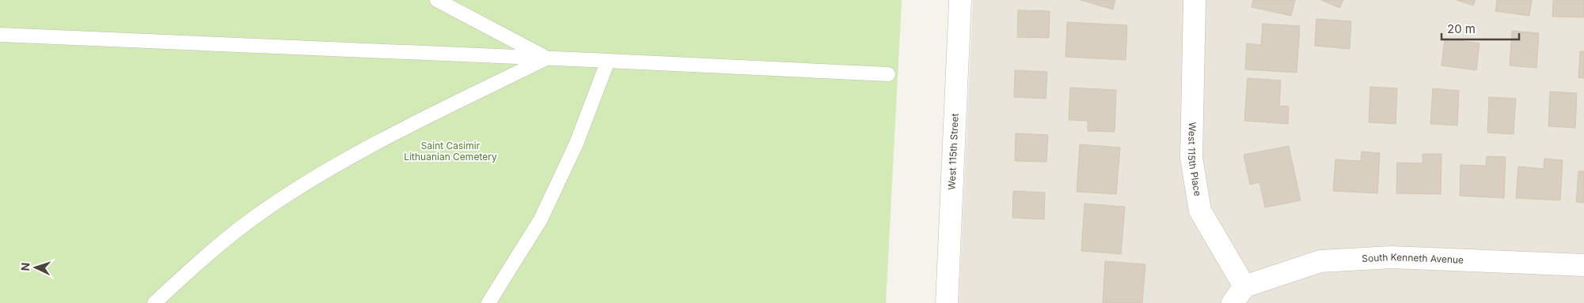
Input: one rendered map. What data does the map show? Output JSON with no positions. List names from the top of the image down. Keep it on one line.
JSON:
{"streets":{"street":["West 115th Street","West 115th Place","South Kenneth Avenue"]},"crossings":[["West 115th Place","South Kenneth Avenue"]],"parks":["Saint Casimir Lithuanian Cemetery"],"scale_bar":"20 m","north":"left"}
